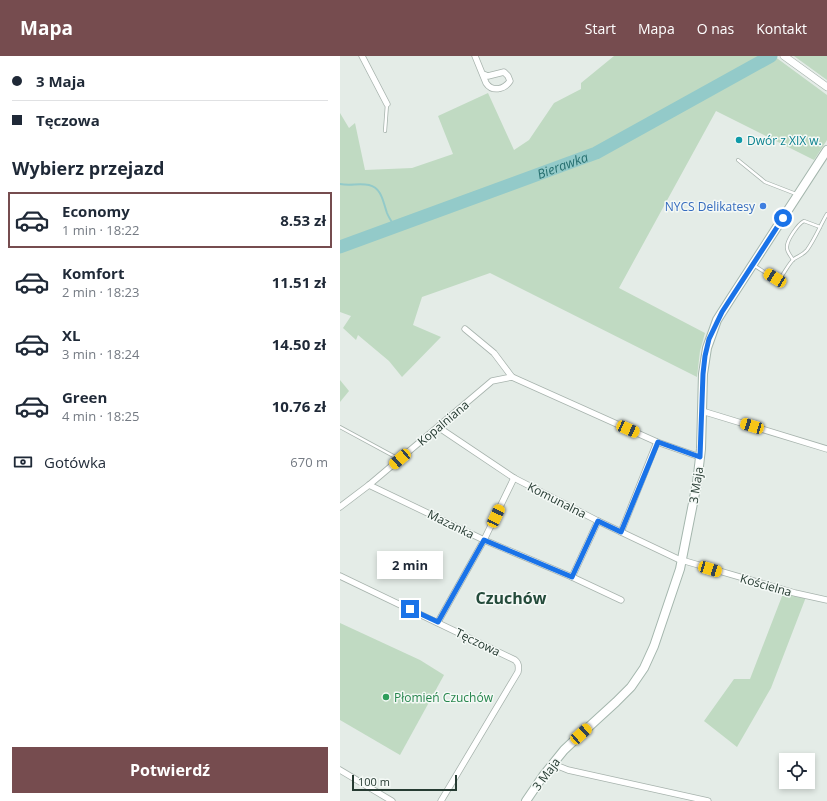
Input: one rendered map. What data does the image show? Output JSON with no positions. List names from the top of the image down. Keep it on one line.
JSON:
{"streets":{"main road":["3 Maja"],"street":["Kopalniana","Komunalna","Mazanka","Kościelna","Tęczowa"]},"crossings":[["Kopalniana","Komunalna"],["Kopalniana","Mazanka"],["3 Maja","Komunalna"],["3 Maja","Kościelna"],["Komunalna","Kościelna"]],"districts":["Czuchów"],"water":["Bierawka"],"places":["Dwór z XIX w.","NYCS Delikatesy","Płomień Czuchów"],"scale_bar":"100 m","page":{"header":"Mapa","nav":["Start","Mapa","O nas","Kontakt"],"banner":["3 Maja","Tęczowa"],"heading":"Wybierz przejazd","list":[{"name":"Economy","note":"1 min · 18:22","value":"8.53 zł"},{"name":"Komfort","note":"2 min · 18:23","value":"11.51 zł"},{"name":"XL","note":"3 min · 18:24","value":"14.50 zł"},{"name":"Green","note":"4 min · 18:25","value":"10.76 zł"}],"pay":["Gotówka","670 m"],"bubble":"2 min","buttons":"Potwierdź","scale":"100 m"}}
